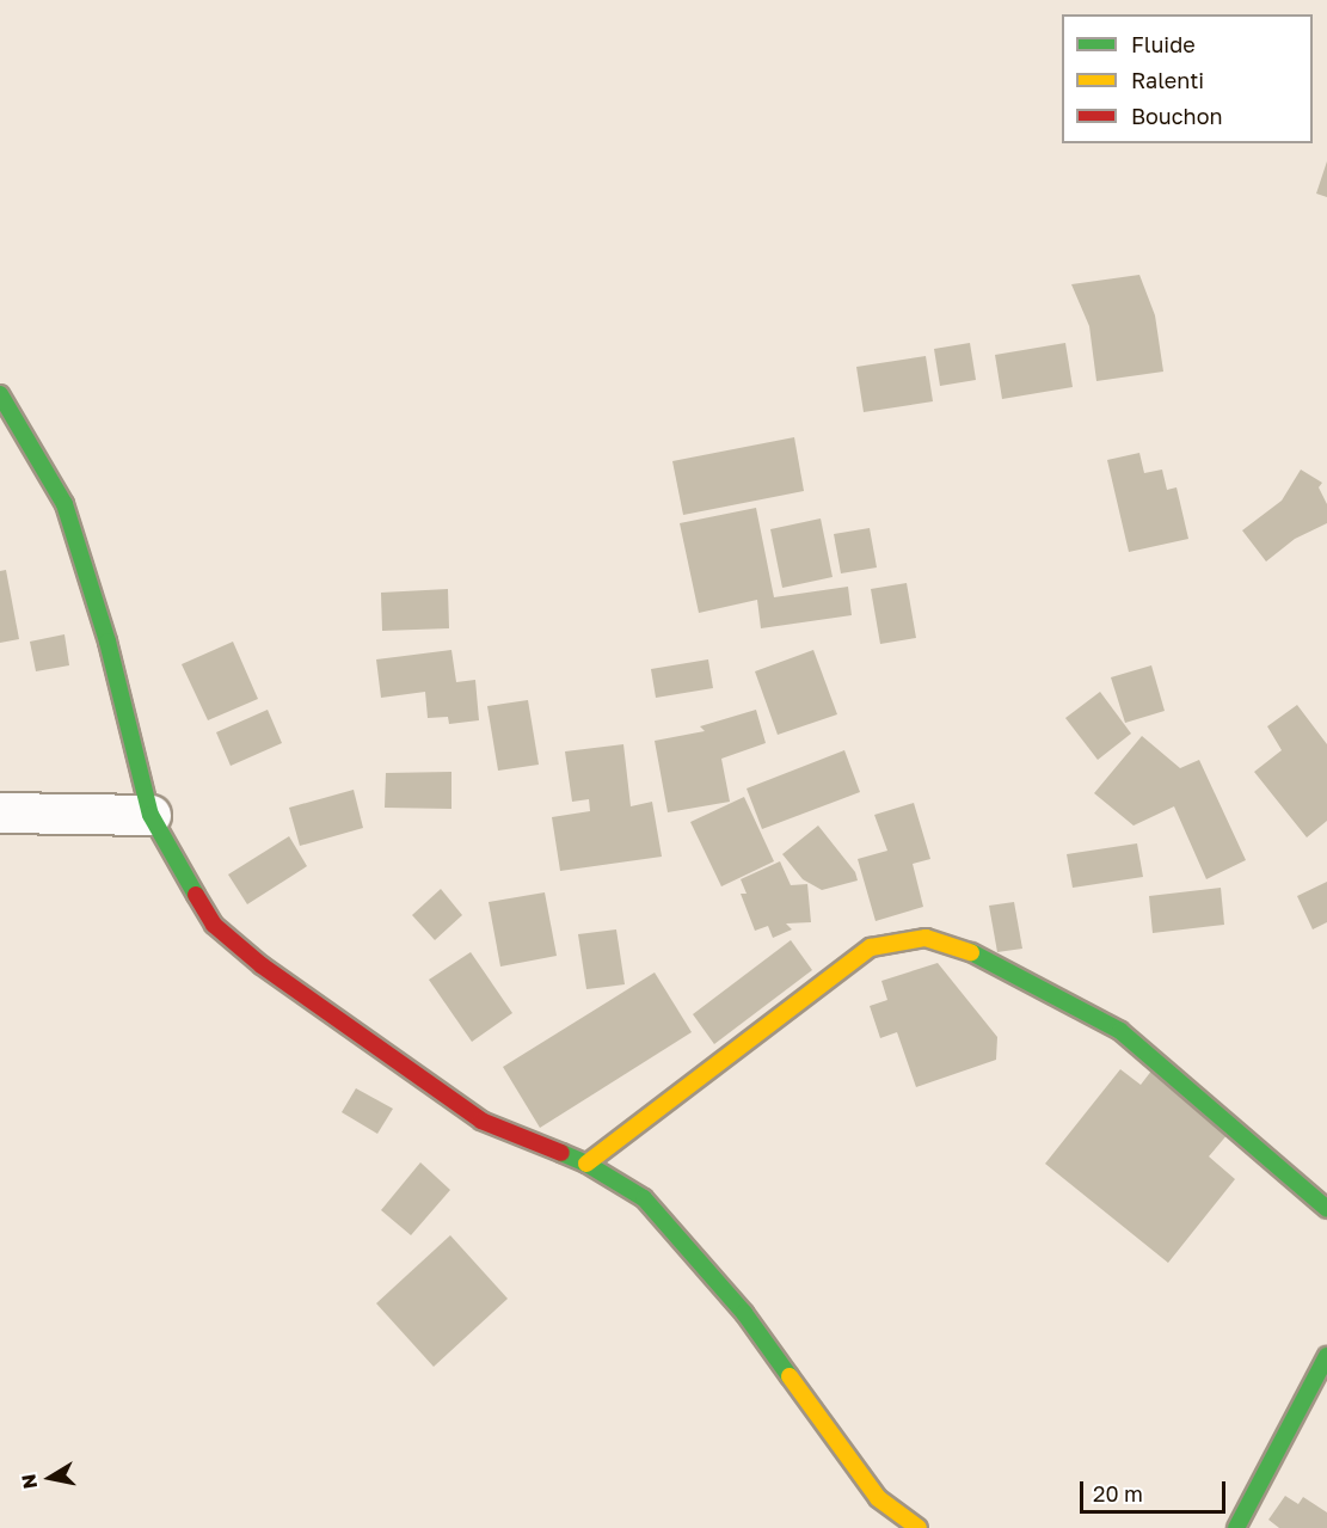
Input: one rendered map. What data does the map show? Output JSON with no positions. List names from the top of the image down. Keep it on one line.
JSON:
{"legend":["Fluide","Ralenti","Bouchon"],"scale_bar":"20 m","north":"left"}
